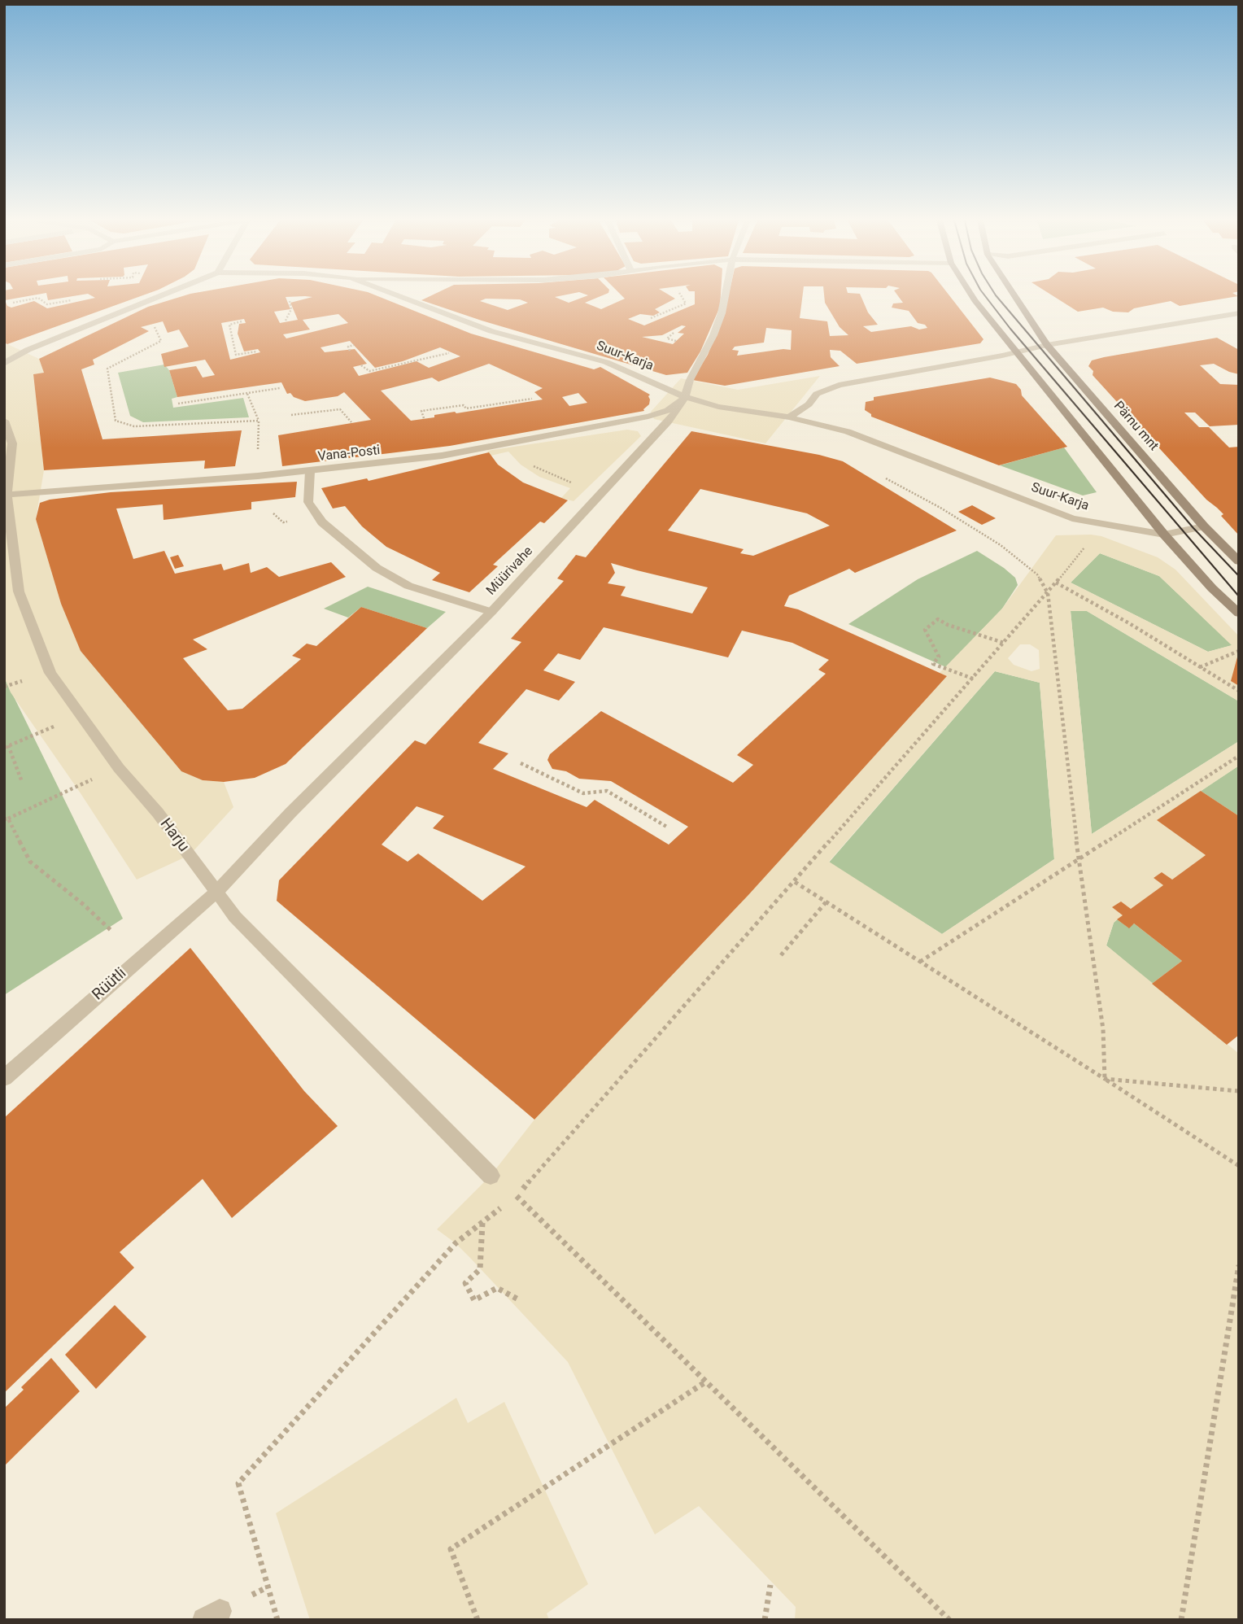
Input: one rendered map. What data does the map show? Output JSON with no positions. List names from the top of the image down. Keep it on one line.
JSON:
{"streets":{"main road":["Pärnu mnt"],"street":["Suur-Karja","Vana-Posti","Müürivahe","Harju","Rüütli"]},"crossings":[["Suur-Karja","Vana-Posti"],["Suur-Karja","Müürivahe"],["Vana-Posti","Müürivahe"],["Vana-Posti","Harju"],["Müürivahe","Harju"],["Müürivahe","Rüütli"],["Harju","Rüütli"]]}
